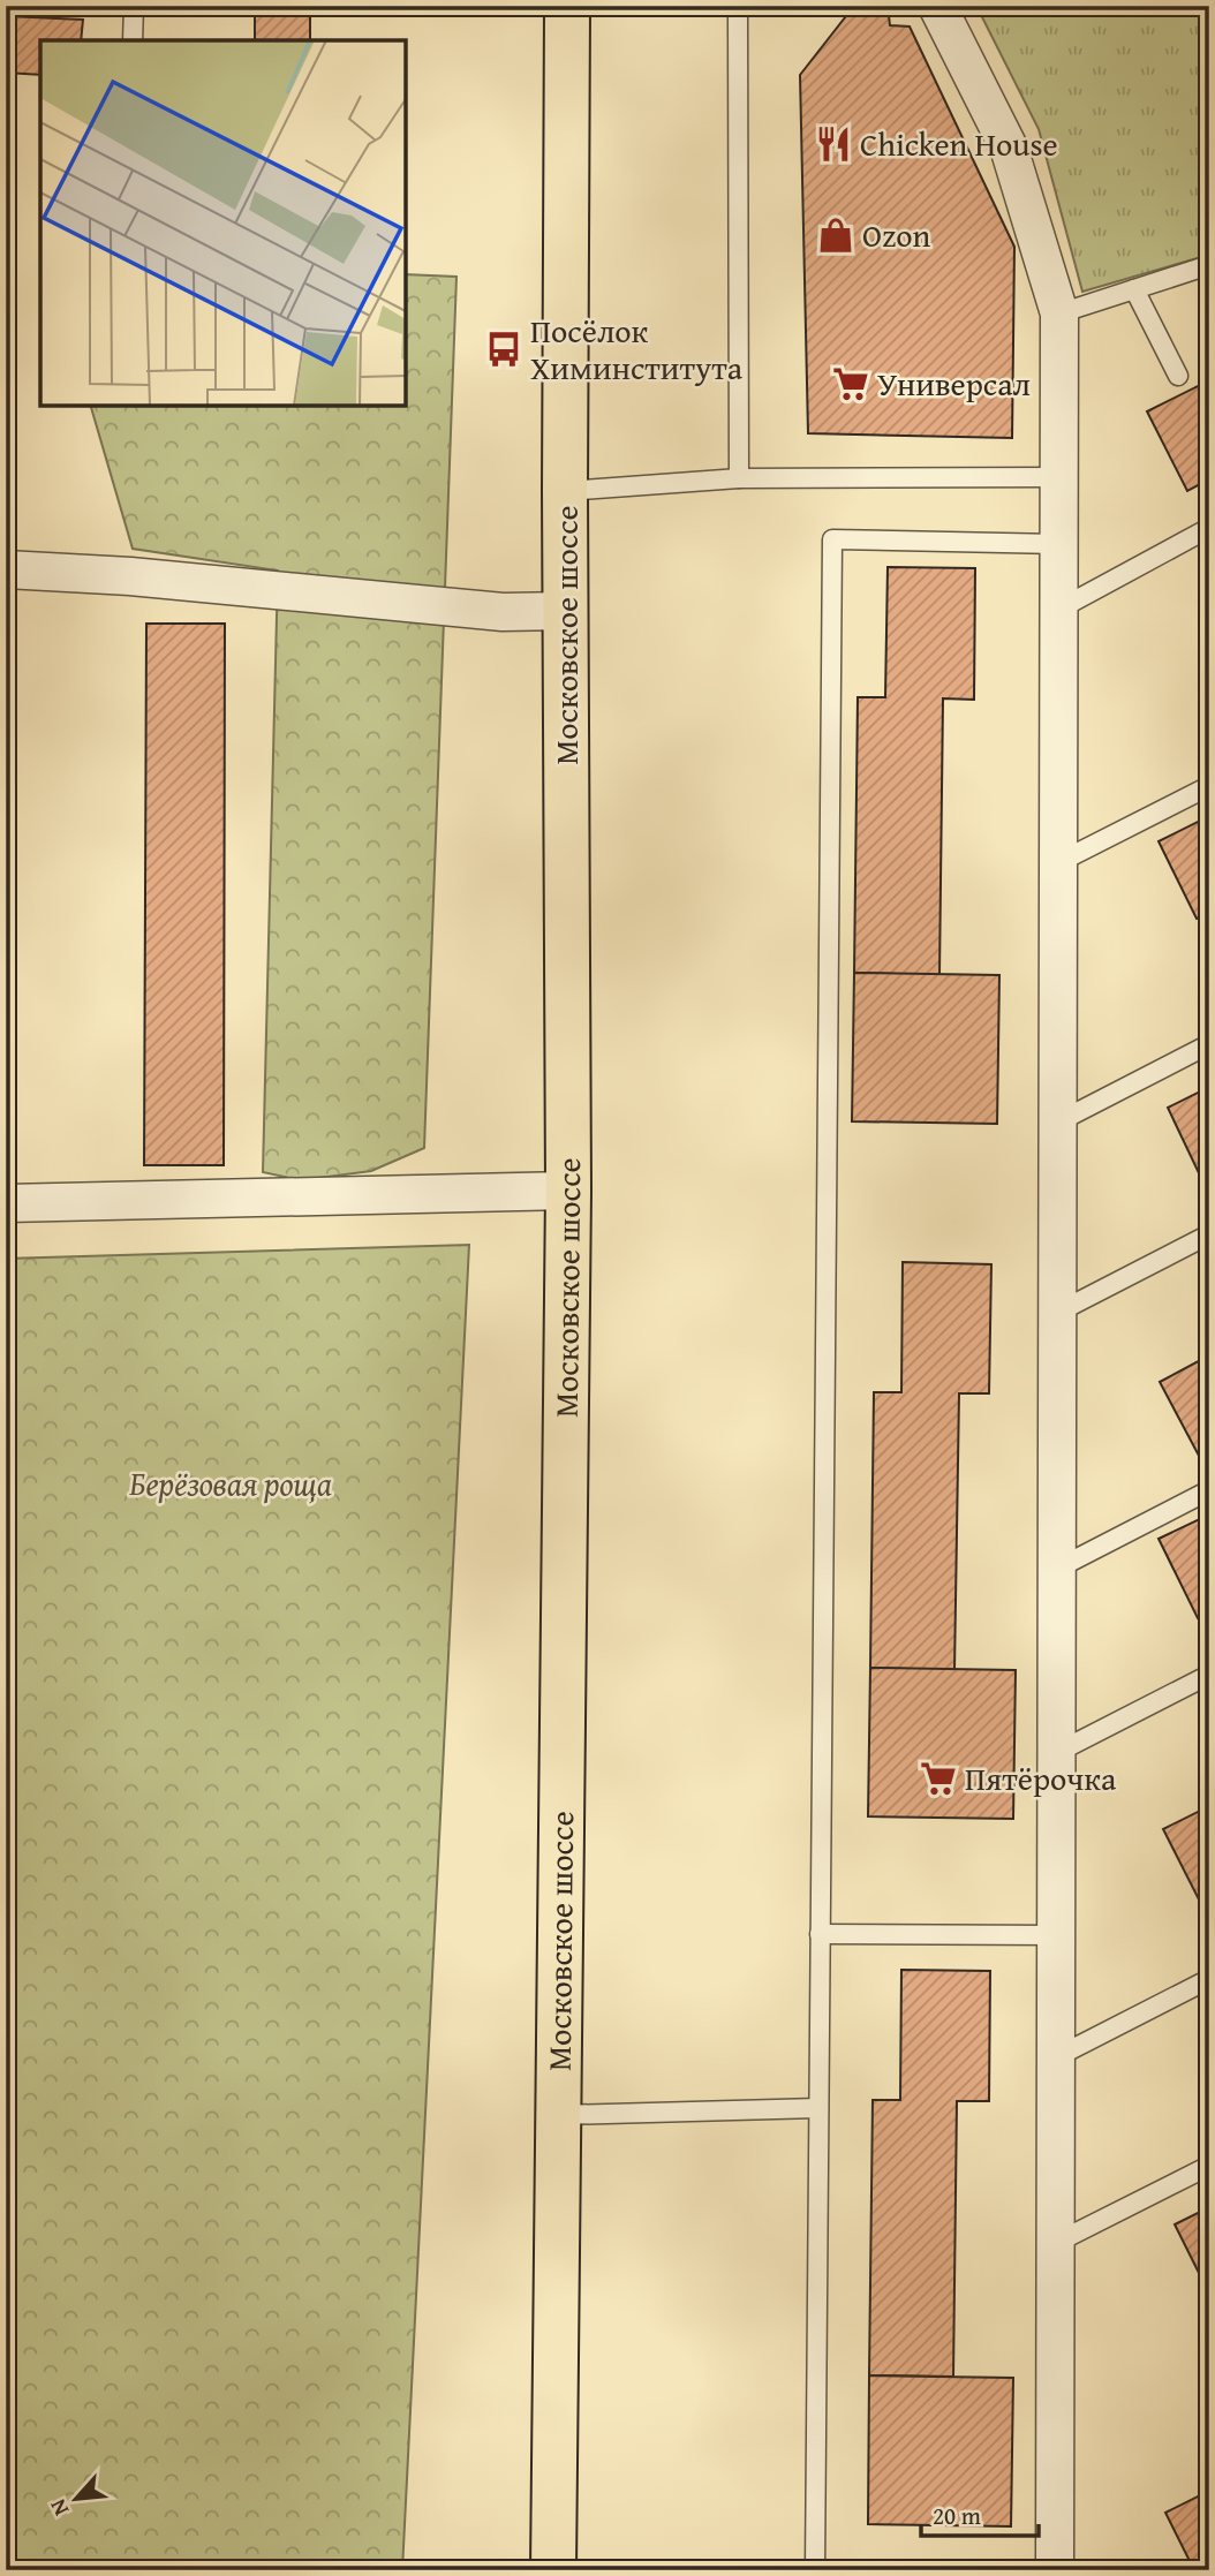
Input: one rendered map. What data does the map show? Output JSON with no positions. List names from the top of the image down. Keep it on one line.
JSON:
{"streets":{"main road":["Московское шоссе"]},"parks":["Берёзовая роща"],"places":{"restaurant":["Chicken House"],"shop":["Ozon"],"bus stop":["Посёлок Химинститута"],"supermarket":["Универсал","Пятёрочка"]},"scale_bar":"20 m","north":"bottom left"}
